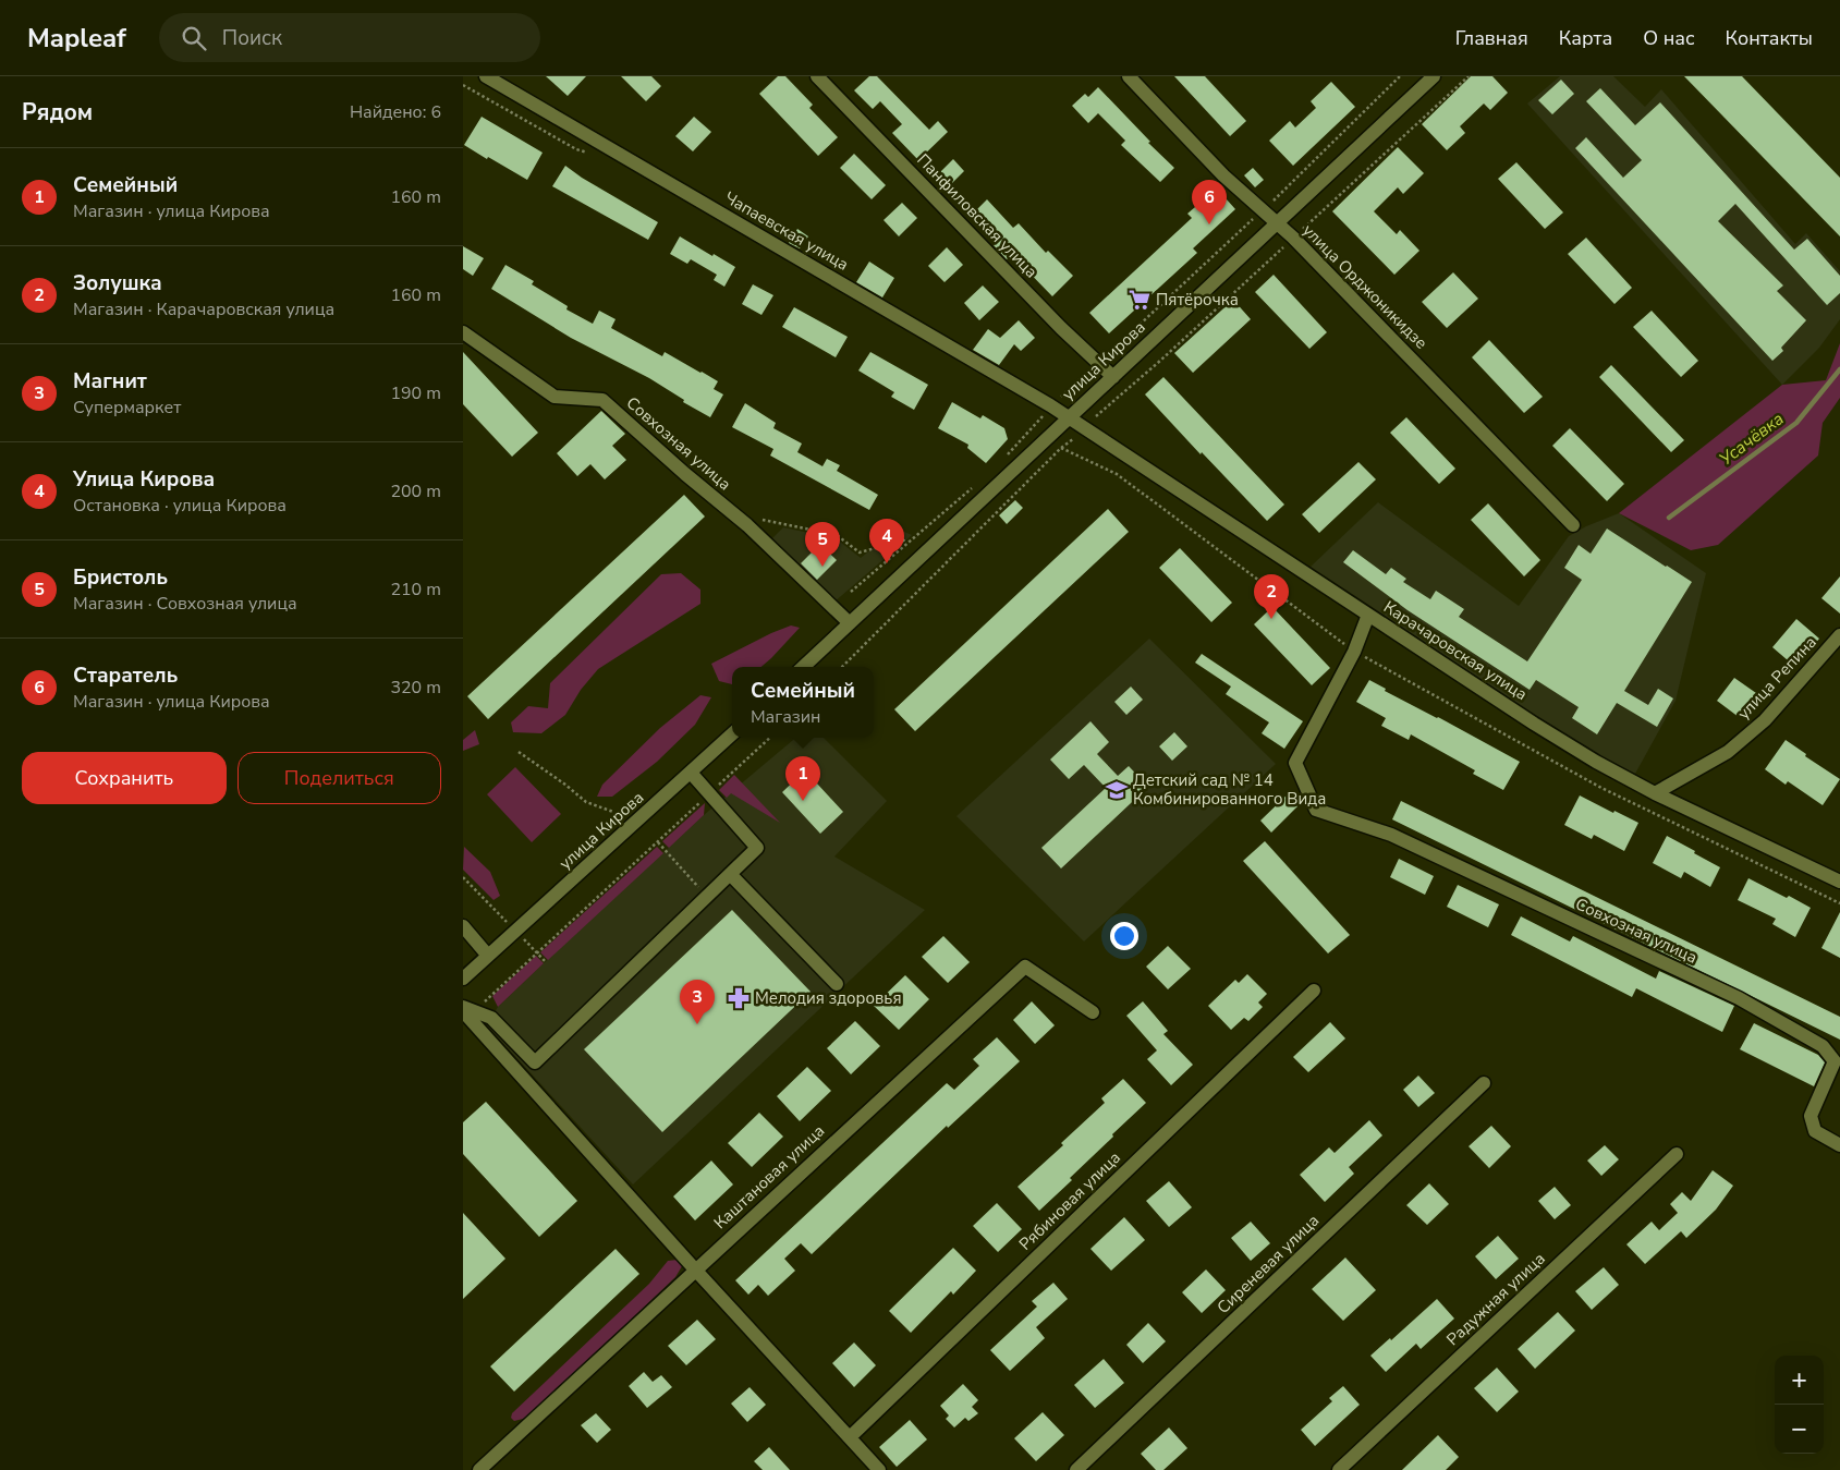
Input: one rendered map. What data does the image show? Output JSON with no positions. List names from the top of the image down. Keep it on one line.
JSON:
{"streets":{"street":["Панфиловская улица","Чапаевская улица","улица Орджоникидзе","улица Кирова","Совхозная улица","Карачаровская улица","улица Репина","Каштановая улица","Рябиновая улица","Сиреневая улица","Радужная улица"]},"crossings":[["Панфиловская улица","улица Кирова"],["Чапаевская улица","улица Кирова"],["Чапаевская улица","Карачаровская улица"],["улица Орджоникидзе","улица Кирова"],["улица Кирова","Совхозная улица"],["улица Кирова","Карачаровская улица"],["Карачаровская улица","улица Репина"]],"water":["Усачёвка"],"places":{"supermarket":["Пятёрочка"],"school or university":["Детский сад № 14 Комбинированного Вида"],"pharmacy":["Мелодия здоровья"]},"page":{"header":"Mapleaf","search":"Поиск","nav":["Главная","Карта","О нас","Контакты"],"heading":["Рядом","Найдено: 6"],"list":[{"mark":"1","name":"Семейный","note":"Магазин · улица Кирова","value":"160 m"},{"mark":"2","name":"Золушка","note":"Магазин · Карачаровская улица","value":"160 m"},{"mark":"3","name":"Магнит","note":"Супермаркет","value":"190 m"},{"mark":"4","name":"Улица Кирова","note":"Остановка · улица Кирова","value":"200 m"},{"mark":"5","name":"Бристоль","note":"Магазин · Совхозная улица","value":"210 m"},{"mark":"6","name":"Старатель","note":"Магазин · улица Кирова","value":"320 m"}],"pins":["6","4","5","2","1","3"],"popup":["Семейный","Магазин"],"buttons":["Сохранить","Поделиться"],"map_buttons":["+","−"]}}
